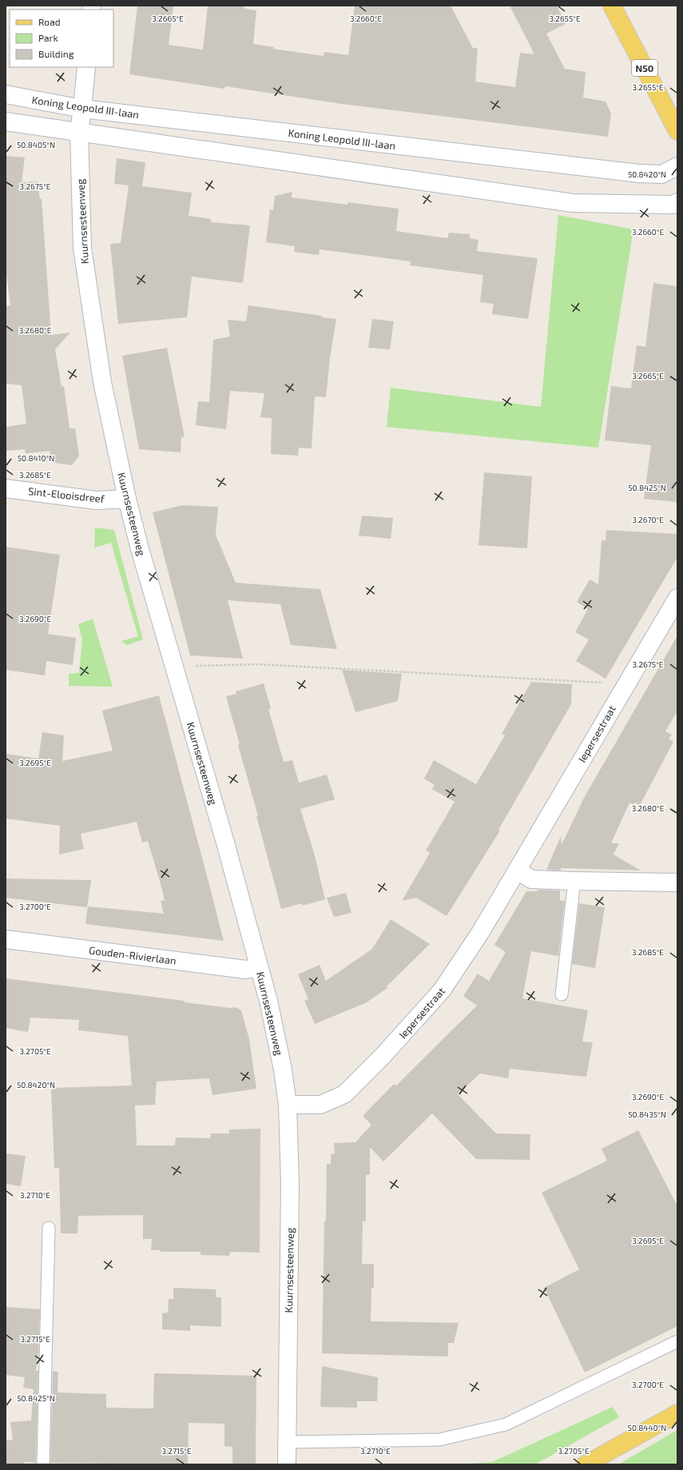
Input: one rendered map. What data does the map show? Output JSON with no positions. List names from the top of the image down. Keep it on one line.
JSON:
{"streets":{"main road":["N50"],"street":["Koning Leopold III-laan","Kuurnsesteenweg","Sint-Elooisdreef","Iepersestraat","Gouden-Rivierlaan"]},"crossings":[["Koning Leopold III-laan","Kuurnsesteenweg"],["Kuurnsesteenweg","Sint-Elooisdreef"],["Kuurnsesteenweg","Iepersestraat"],["Kuurnsesteenweg","Gouden-Rivierlaan"]],"legend":["Road","Park","Building"],"coordinates":["3.2665°E","3.2660°E","3.2655°E","50.8405°N","50.8420°N","3.2675°E","3.2680°E","50.8410°N","3.2685°E","50.8425°N","3.2670°E","3.2690°E","3.2695°E","3.2700°E","3.2705°E","50.8435°N","3.2710°E","3.2715°E","50.8440°N"]}
